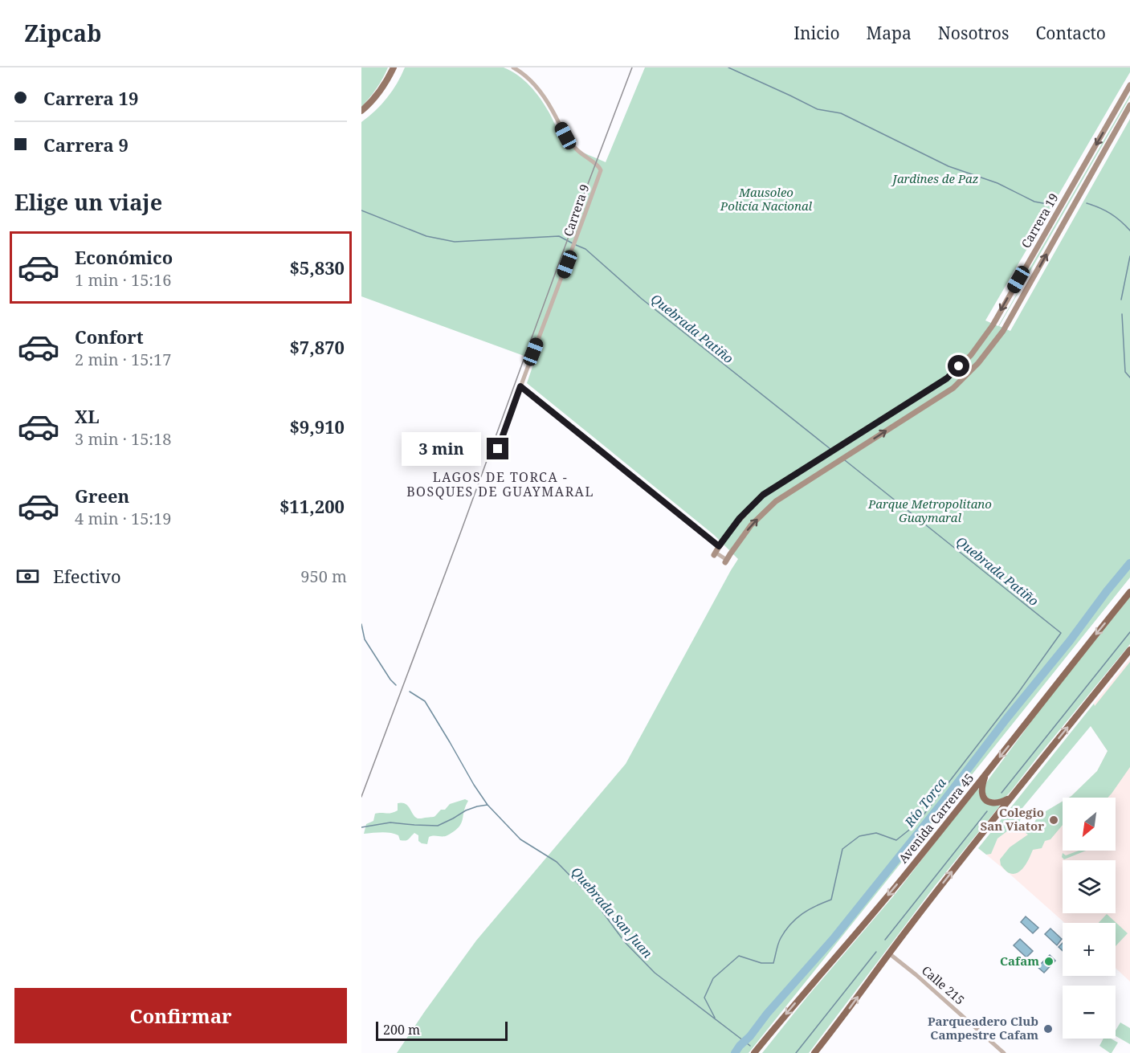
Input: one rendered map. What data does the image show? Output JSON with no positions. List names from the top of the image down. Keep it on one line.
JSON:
{"streets":{"highway":["Avenida Carrera 45"],"main road":["Carrera 19"],"street":["Carrera 9","Calle 215"]},"districts":["LAGOS DE TORCA - BOSQUES DE GUAYMARAL"],"water":["Quebrada Patiño","Río Torca","Quebrada San Juan"],"parks":["Jardines de Paz","Mausoleo Policía Nacional","Parque Metropolitano Guaymaral"],"places":["Colegio San Viator","Cafam","Parqueadero Club Campestre Cafam"],"scale_bar":"200 m","north":"bottom left","page":{"header":"Zipcab","nav":["Inicio","Mapa","Nosotros","Contacto"],"banner":["Carrera 19","Carrera 9"],"heading":"Elige un viaje","list":[{"name":"Económico","note":"1 min · 15:16","value":"$5,830"},{"name":"Confort","note":"2 min · 15:17","value":"$7,870"},{"name":"XL","note":"3 min · 15:18","value":"$9,910"},{"name":"Green","note":"4 min · 15:19","value":"$11,200"}],"bubble":"3 min","pay":["Efectivo","950 m"],"map_buttons":["+","−"],"buttons":"Confirmar","scale":"200 m"}}
